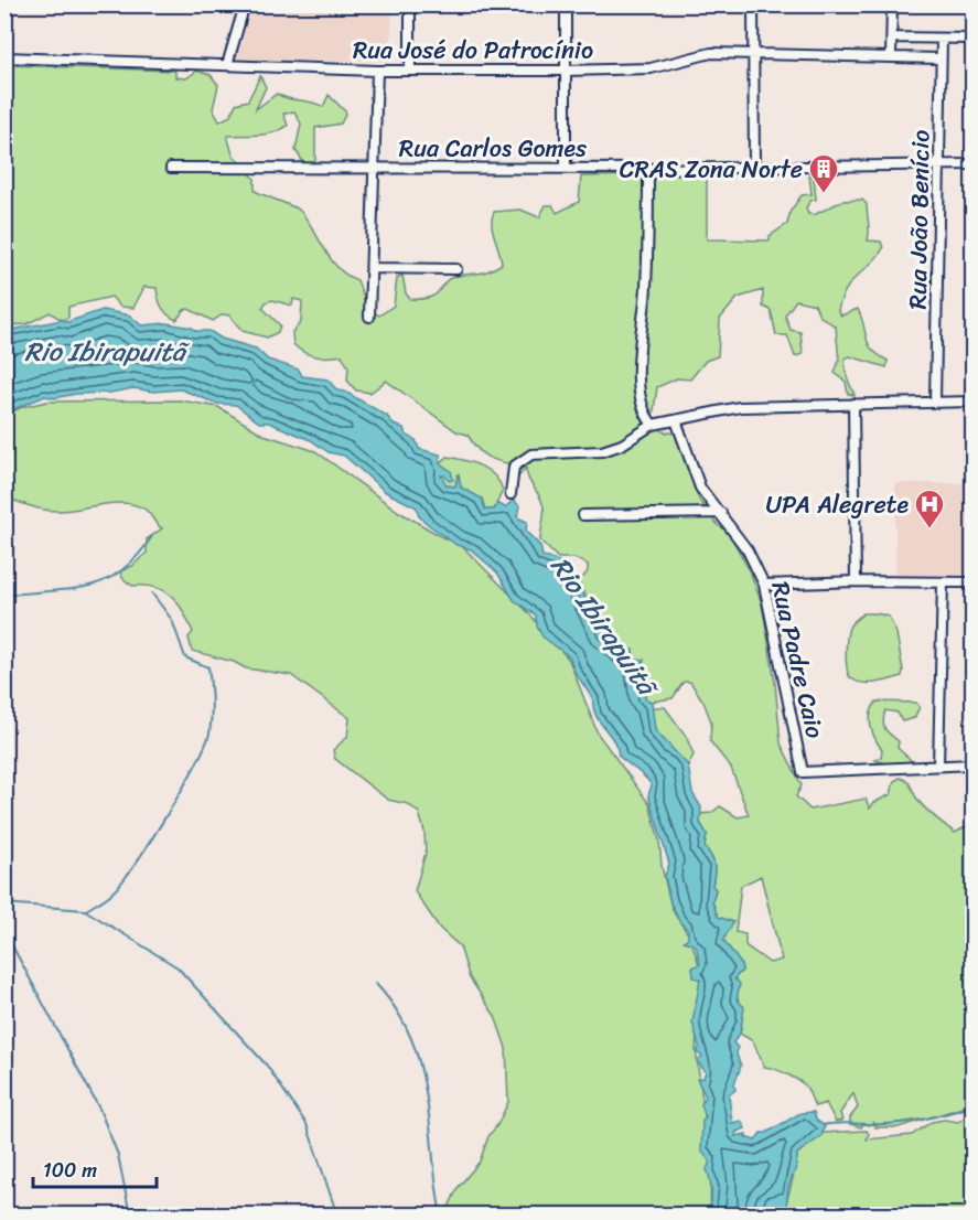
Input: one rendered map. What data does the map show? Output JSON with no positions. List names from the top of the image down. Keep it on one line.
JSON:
{"streets":{"street":["Rua José do Patrocínio","Rua Carlos Gomes","Rua João Benício","Rua Padre Caio"]},"crossings":[["Rua José do Patrocínio","Rua João Benício"],["Rua Carlos Gomes","Rua João Benício"]],"water":["Rio Ibirapuitã"],"places":{"building":["CRAS Zona Norte"],"hospital":["UPA Alegrete"]},"scale_bar":"100 m"}
